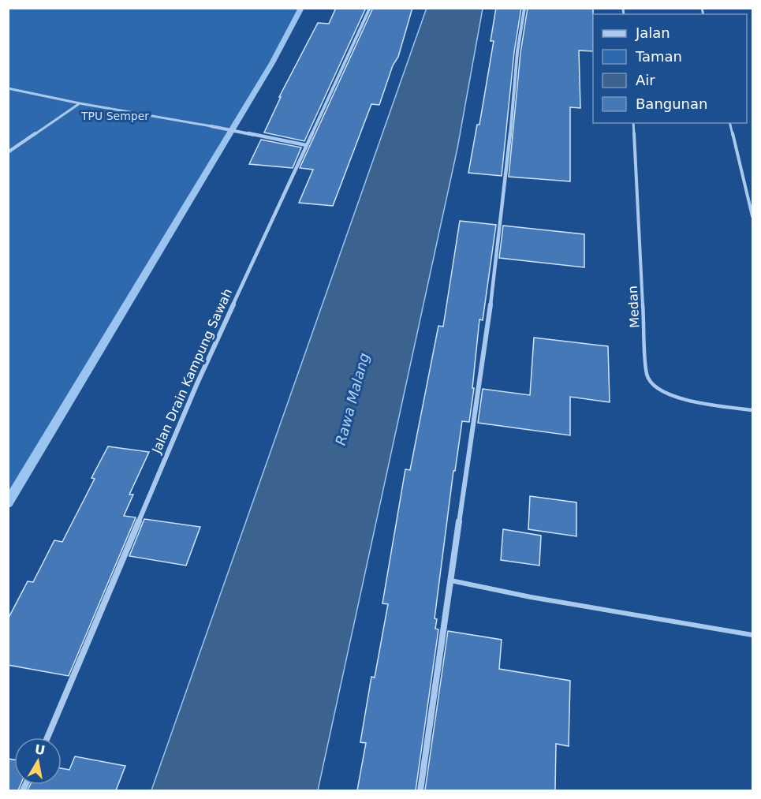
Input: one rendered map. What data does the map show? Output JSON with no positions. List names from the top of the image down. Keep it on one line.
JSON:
{"streets":{"street":["Jalan Drain Kampung Sawah"],"lane":["Medan"]},"water":["Rawa Malang"],"parks":["TPU Semper"],"legend":["Jalan","Taman","Air","Bangunan"],"north":"top"}
